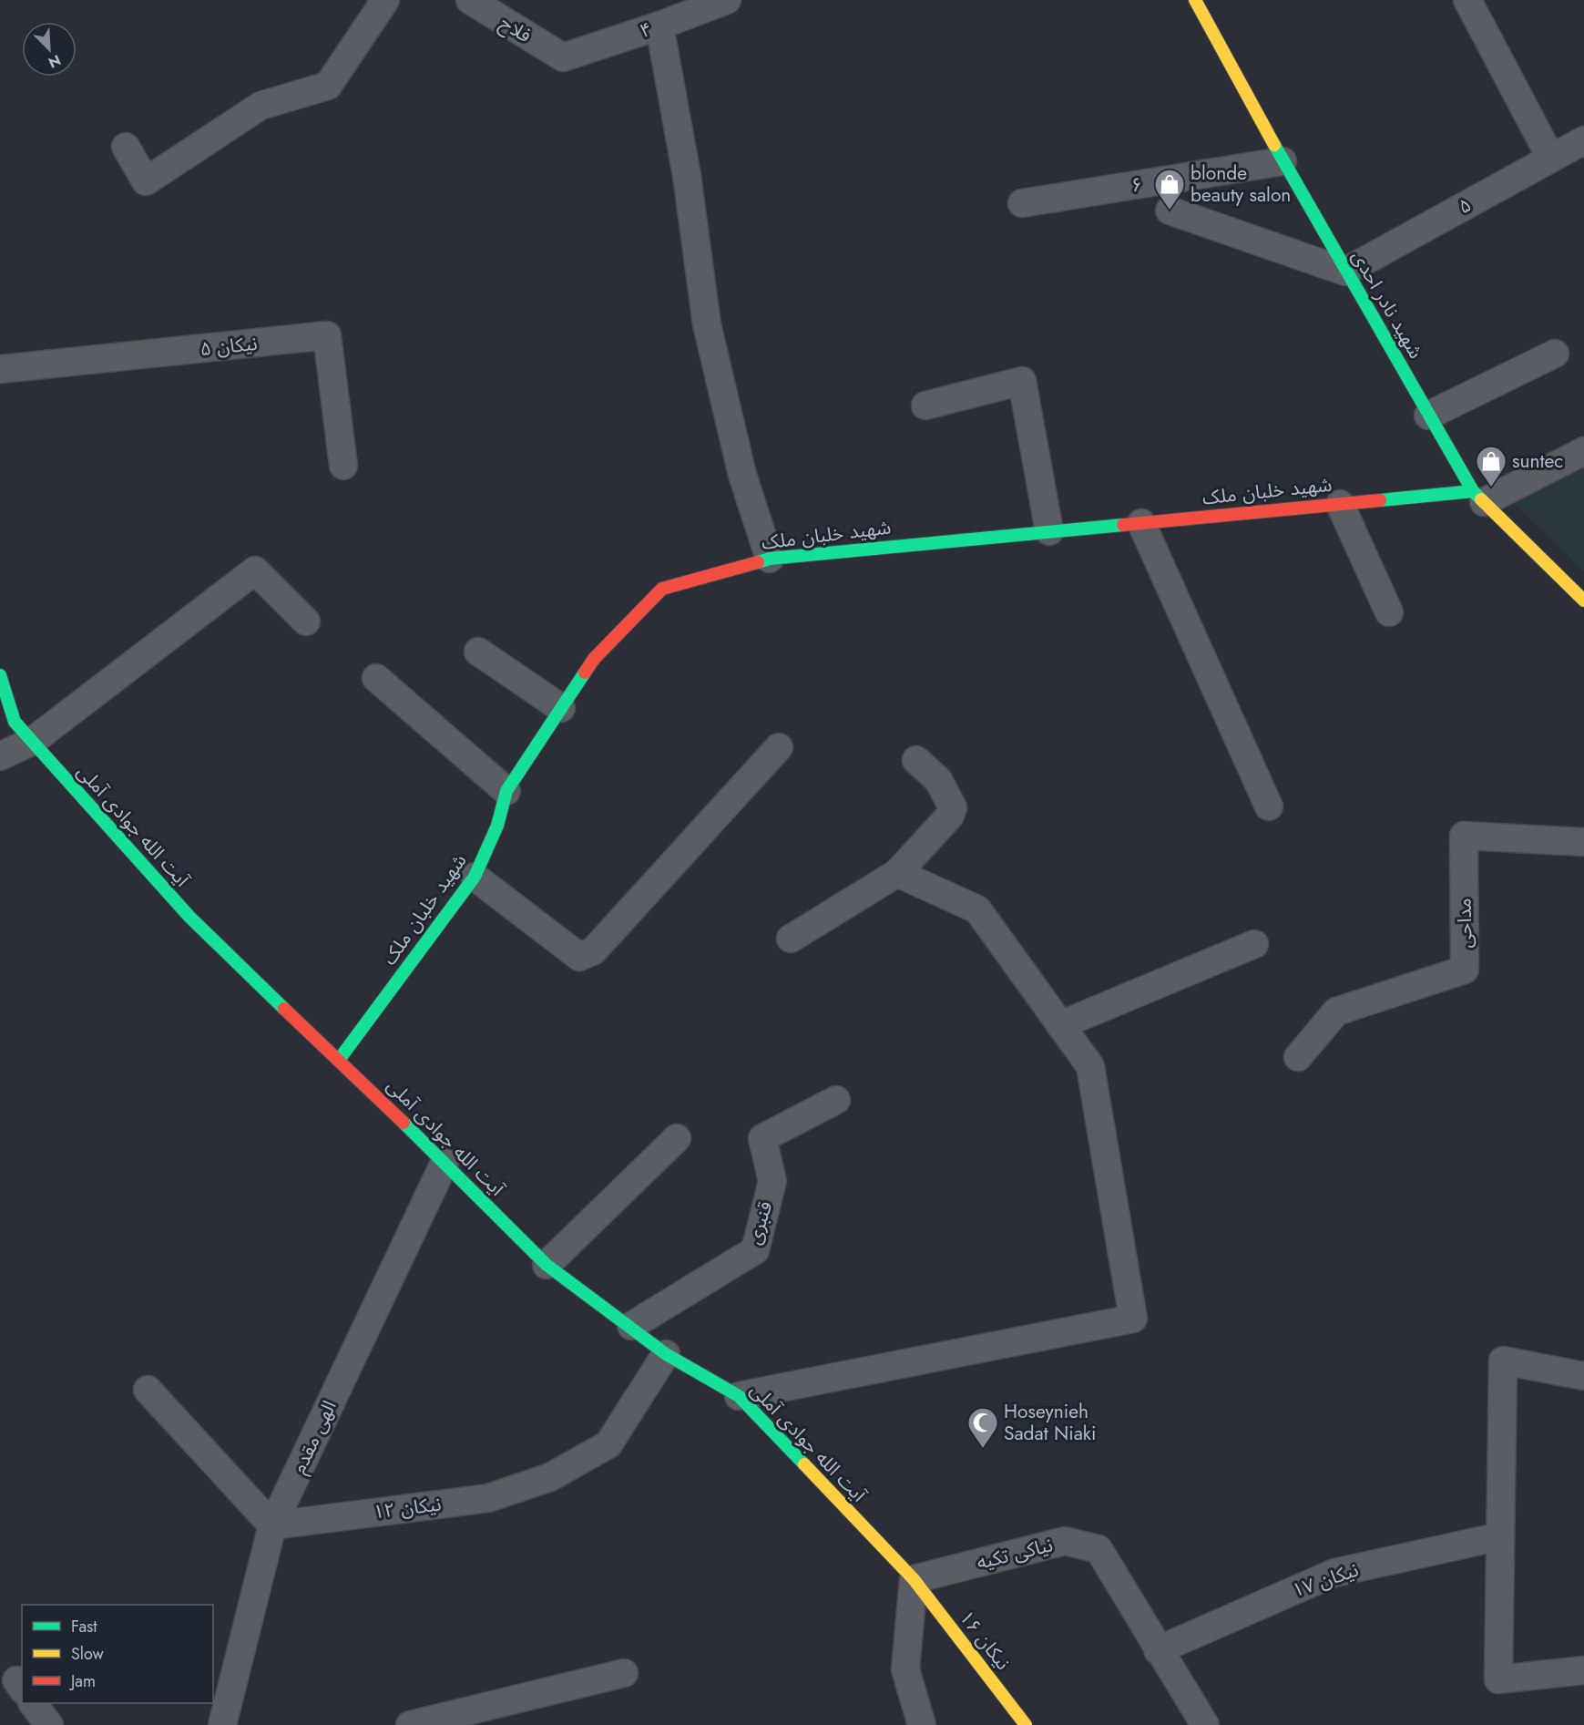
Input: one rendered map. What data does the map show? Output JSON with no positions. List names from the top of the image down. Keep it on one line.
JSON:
{"streets":{"street":["فلاح","۴","۶","۵","شهید نادر احدی","نیکان ۵","شهید خلبان ملک","آیت الله جوادی آملی","مداحی","قنبری","الهی مقدم","نیکان ۱۲","نیاکی تکیه","نیکان ۱۷","نیکان ۱۶"]},"crossings":[["فلاح","۴"],["۶","شهید نادر احدی"],["۵","شهید نادر احدی"],["شهید نادر احدی","شهید خلبان ملک"],["شهید خلبان ملک","آیت الله جوادی آملی"],["آیت الله جوادی آملی","قنبری"],["آیت الله جوادی آملی","الهی مقدم"],["آیت الله جوادی آملی","نیکان ۱۲"],["آیت الله جوادی آملی","نیاکی تکیه"],["آیت الله جوادی آملی","نیکان ۱۶"],["الهی مقدم","نیکان ۱۲"],["نیاکی تکیه","نیکان ۱۷"],["نیاکی تکیه","نیکان ۱۶"]],"places":{"shop":["blonde beauty salon","suntec"],"mosque":["Hoseynieh Sadat Niaki"]},"legend":["Fast","Slow","Jam"],"north":"bottom right"}
